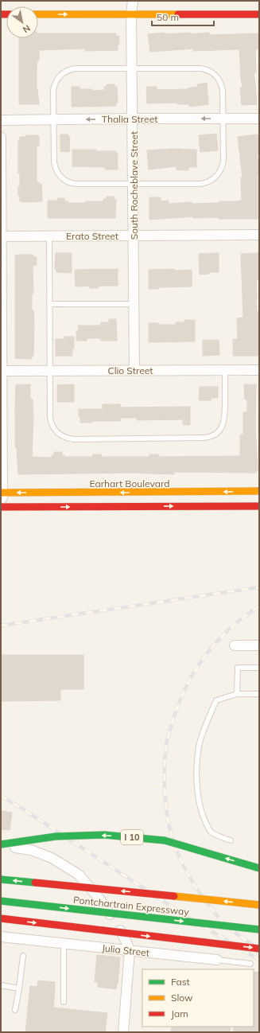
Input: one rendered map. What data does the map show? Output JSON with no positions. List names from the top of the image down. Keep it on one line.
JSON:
{"streets":{"main road":["Earhart Boulevard","I 10","Pontchartrain Expressway"],"street":["Thalia Street","South Rocheblave Street","Erato Street","Clio Street","Julia Street"]},"crossings":[["Thalia Street","South Rocheblave Street"],["South Rocheblave Street","Erato Street"],["South Rocheblave Street","Clio Street"]],"one_way":["Thalia Street"],"legend":["Fast","Slow","Jam"],"scale_bar":"50 m","north":"bottom right"}
